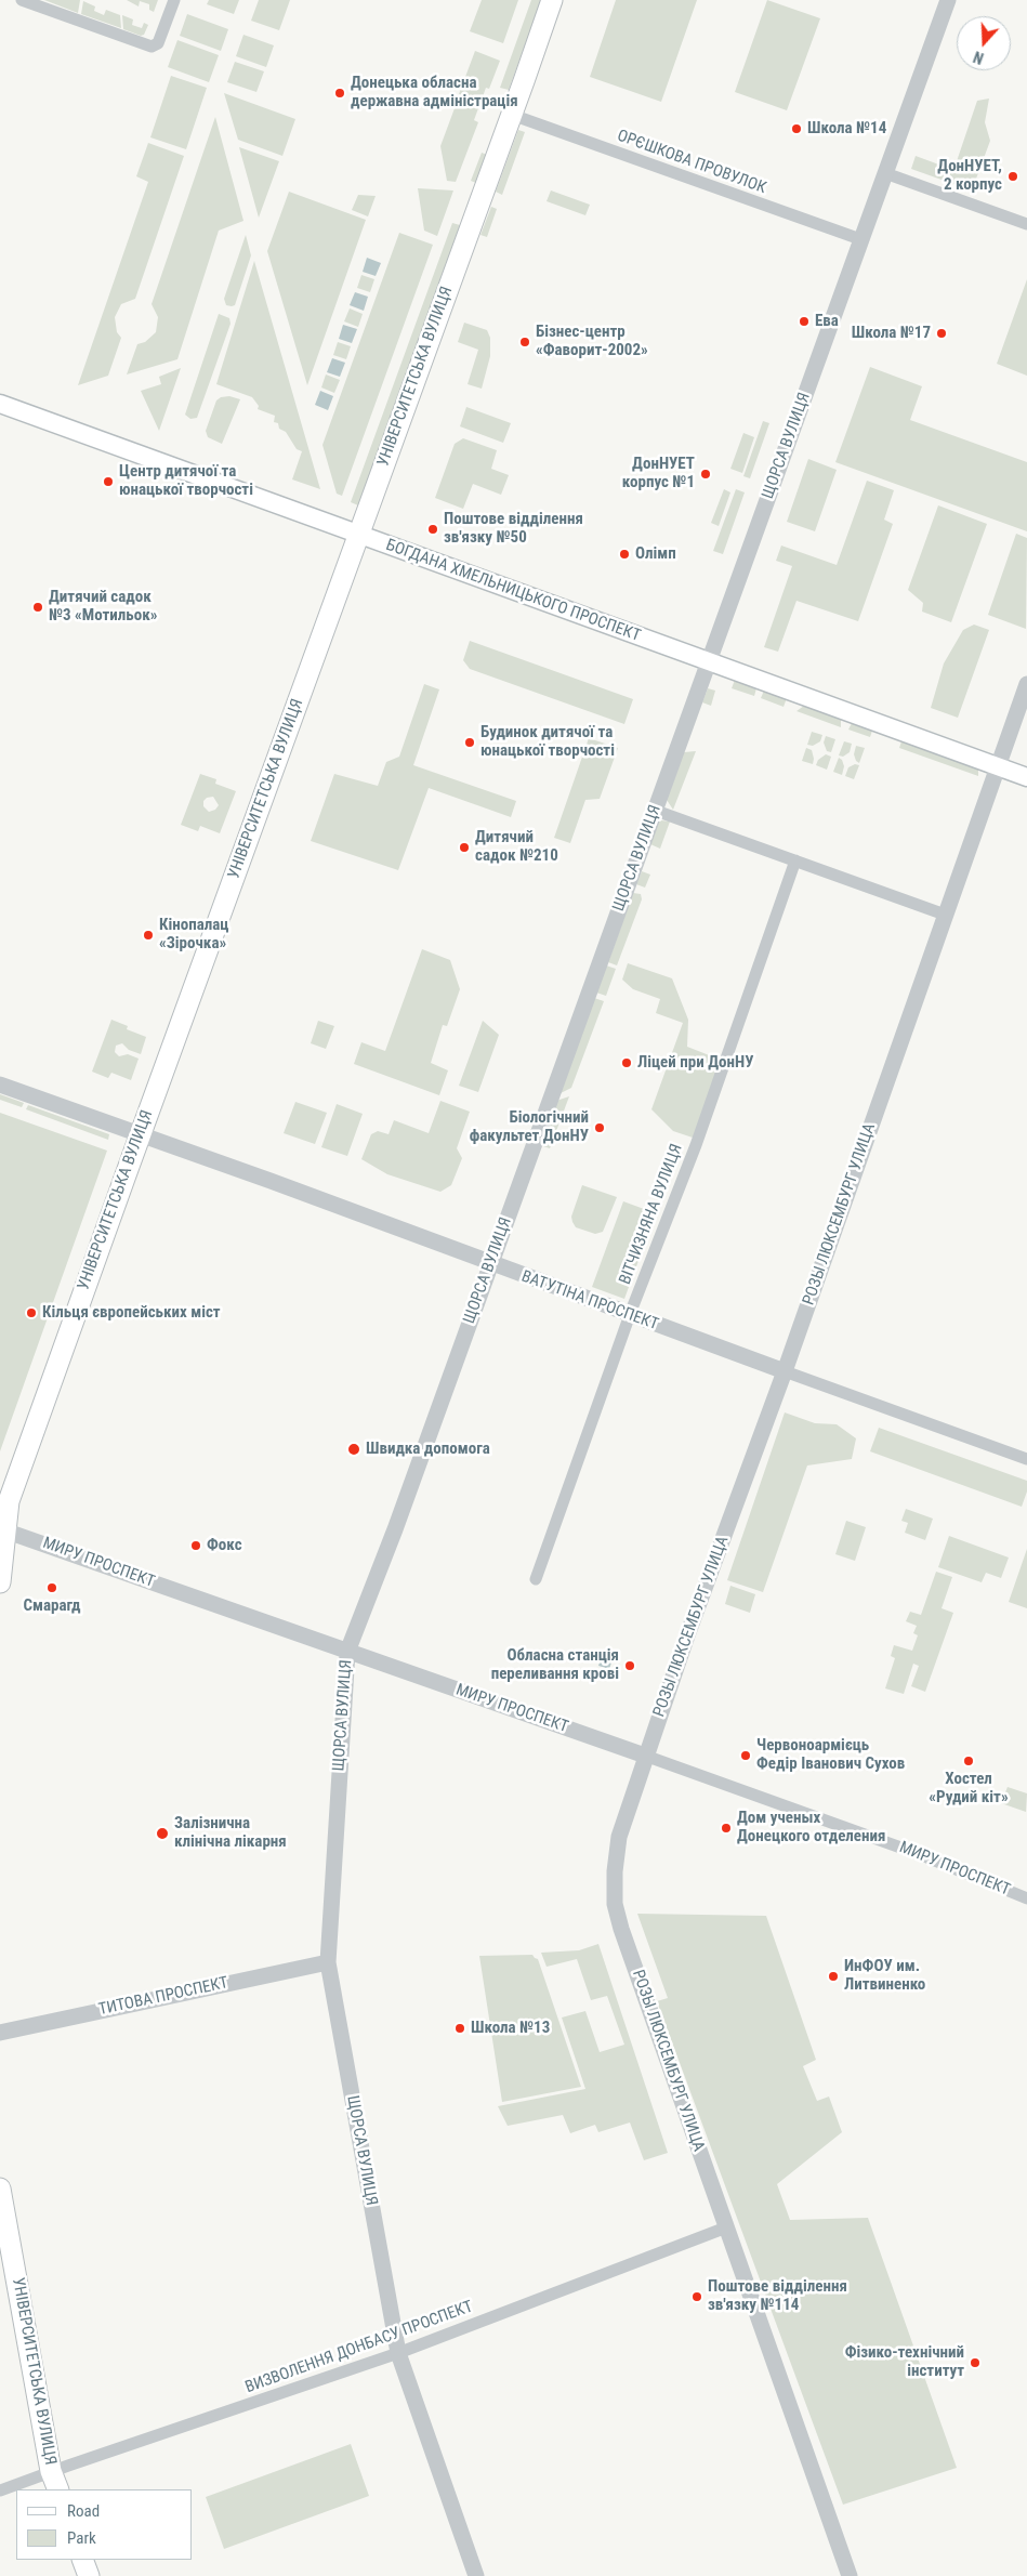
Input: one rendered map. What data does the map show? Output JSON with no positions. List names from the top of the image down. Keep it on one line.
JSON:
{"streets":{"main road":["УНІВЕРСИТЕТСЬКА ВУЛИЦЯ","БОГДАНА ХМЕЛЬНИЦЬКОГО ПРОСПЕКТ"],"street":["ОРЄШКОВА ПРОВУЛОК","ЩОРСА ВУЛИЦЯ","ВІТЧИЗНЯНА ВУЛИЦЯ","РОЗЫ ЛЮКСЕМБУРГ УЛИЦА","ВАТУТІНА ПРОСПЕКТ","МИРУ ПРОСПЕКТ","ТИТОВА ПРОСПЕКТ","ВИЗВОЛЕННЯ ДОНБАСУ ПРОСПЕКТ"]},"crossings":[["ОРЄШКОВА ПРОВУЛОК","УНІВЕРСИТЕТСЬКА ВУЛИЦЯ"],["ОРЄШКОВА ПРОВУЛОК","ЩОРСА ВУЛИЦЯ"],["УНІВЕРСИТЕТСЬКА ВУЛИЦЯ","БОГДАНА ХМЕЛЬНИЦЬКОГО ПРОСПЕКТ"],["УНІВЕРСИТЕТСЬКА ВУЛИЦЯ","ВАТУТІНА ПРОСПЕКТ"],["УНІВЕРСИТЕТСЬКА ВУЛИЦЯ","МИРУ ПРОСПЕКТ"],["УНІВЕРСИТЕТСЬКА ВУЛИЦЯ","ВИЗВОЛЕННЯ ДОНБАСУ ПРОСПЕКТ"],["ЩОРСА ВУЛИЦЯ","БОГДАНА ХМЕЛЬНИЦЬКОГО ПРОСПЕКТ"],["ЩОРСА ВУЛИЦЯ","ВАТУТІНА ПРОСПЕКТ"],["ЩОРСА ВУЛИЦЯ","МИРУ ПРОСПЕКТ"],["ЩОРСА ВУЛИЦЯ","ТИТОВА ПРОСПЕКТ"],["ЩОРСА ВУЛИЦЯ","ВИЗВОЛЕННЯ ДОНБАСУ ПРОСПЕКТ"],["БОГДАНА ХМЕЛЬНИЦЬКОГО ПРОСПЕКТ","РОЗЫ ЛЮКСЕМБУРГ УЛИЦА"],["ВІТЧИЗНЯНА ВУЛИЦЯ","ВАТУТІНА ПРОСПЕКТ"],["РОЗЫ ЛЮКСЕМБУРГ УЛИЦА","ВАТУТІНА ПРОСПЕКТ"],["РОЗЫ ЛЮКСЕМБУРГ УЛИЦА","МИРУ ПРОСПЕКТ"],["РОЗЫ ЛЮКСЕМБУРГ УЛИЦА","ВИЗВОЛЕННЯ ДОНБАСУ ПРОСПЕКТ"]],"places":["Донецька обласна державна адміністрація","Школа №14","ДонНУЕТ, 2 корпус","Ева","Школа №17","Бізнес-центр «Фаворит-2002»","ДонНУЕТ корпус №1","Центр дитячої та юнацької творчості","Поштове відділення зв'язку №50","Олімп","Дитячий садок №3 «Мотильок»","Будинок дитячої та юнацької творчості","Дитячий садок №210","Кінопалац «Зірочка»","Ліцей при ДонНУ","Біологічний факультет ДонНУ","Кільця європейських міст","Швидка допомога","Фокс","Смарагд","Обласна станція переливання крові","Червоноармієць Федір Іванович Сухов","Хостел «Рудий кіт»","Дом ученых Донецкого отделения","Залізнична клінічна лікарня","ИнФОУ им. Литвиненко","Школа №13","Поштове відділення зв'язку №114","Фізико-технічний інститут"],"legend":["Road","Park"],"north":"bottom"}
